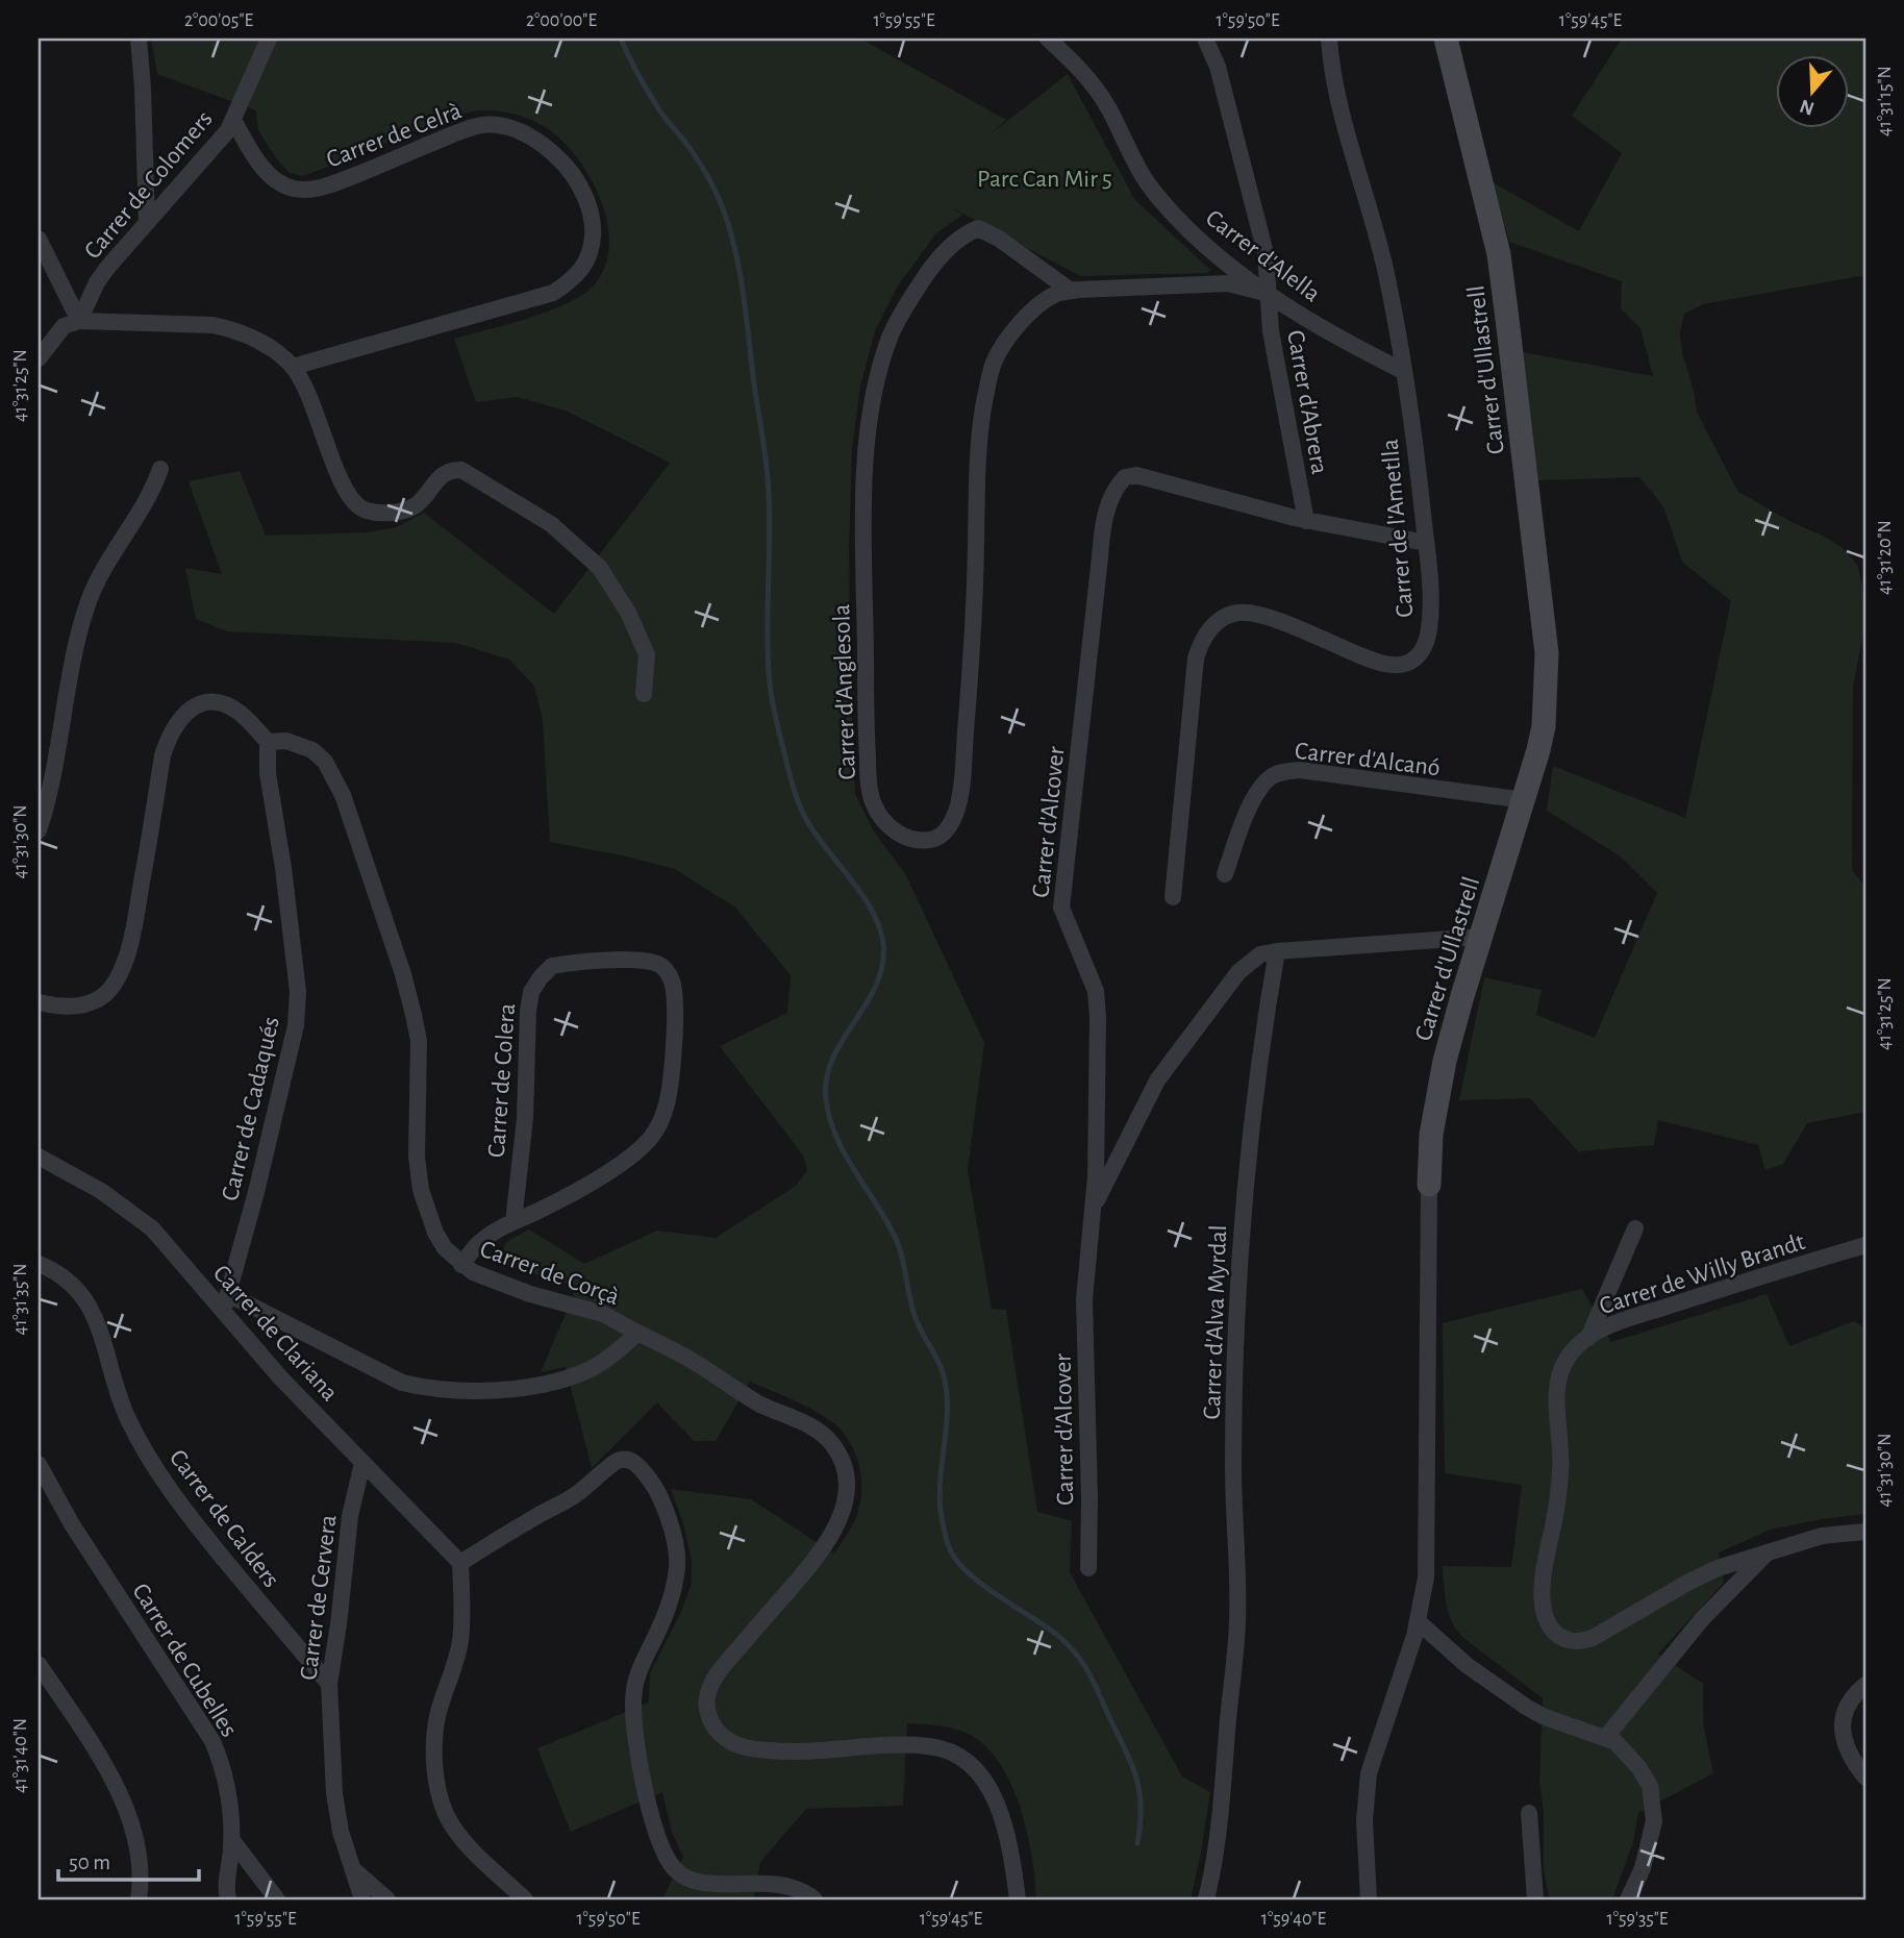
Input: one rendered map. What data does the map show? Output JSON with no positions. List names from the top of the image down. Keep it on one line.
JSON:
{"streets":{"street":["Carrer de Celrà","Carrer de Colomers","Carrer d'Alella","Carrer d'Ullastrell","Carrer d'Abrera","Carrer de l'Ametlla","Carrer d'Anglesola","Carrer d'Alcanó","Carrer d'Alcover","Carrer de Colera","Carrer de Cadaqués","Carrer de Corçà","Carrer de Willy Brandt","Carrer d'Alva Myrdal","Carrer de Clariana","Carrer de Calders","Carrer de Cervera","Carrer de Cubelles"]},"crossings":[["Carrer de Celrà","Carrer de Colomers"],["Carrer d'Alella","Carrer d'Abrera"],["Carrer d'Alella","Carrer de l'Ametlla"],["Carrer d'Alella","Carrer d'Anglesola"],["Carrer d'Ullastrell","Carrer d'Alcanó"],["Carrer d'Abrera","Carrer d'Anglesola"],["Carrer d'Abrera","Carrer d'Alcover"],["Carrer de l'Ametlla","Carrer d'Alcover"],["Carrer de Colera","Carrer de Corçà"],["Carrer de Cadaqués","Carrer de Corçà"],["Carrer de Cadaqués","Carrer de Clariana"],["Carrer de Corçà","Carrer de Clariana"],["Carrer de Clariana","Carrer de Cervera"],["Carrer de Calders","Carrer de Cervera"]],"parks":["Parc Can Mir 5"],"scale_bar":"50 m","north":"bottom","coordinates":["2°00'05\"E","2°00'00\"E","1°59'55\"E","1°59'50\"E","1°59'45\"E","41°31'15\"N","41°31'25\"N","41°31'20\"N","41°31'30\"N","41°31'35\"N","41°31'40\"N","1°59'40\"E","1°59'35\"E"]}
